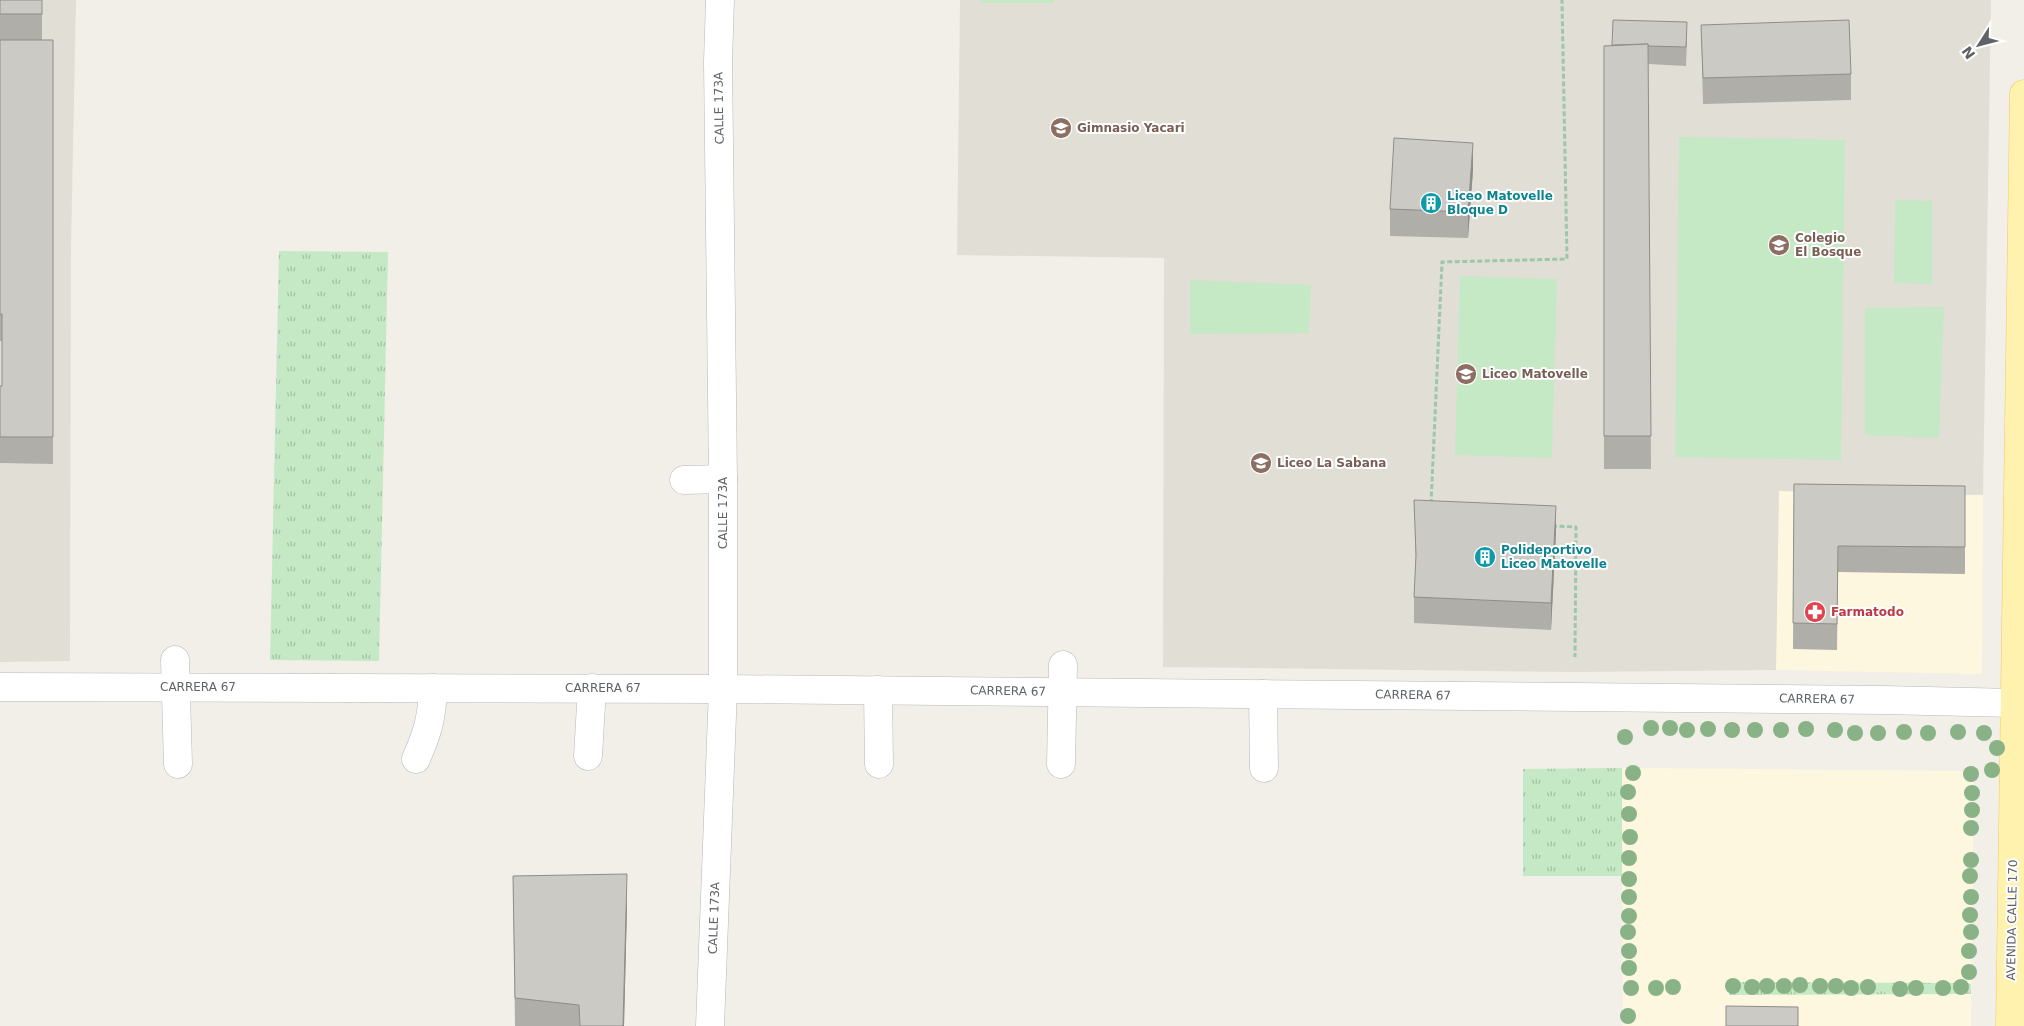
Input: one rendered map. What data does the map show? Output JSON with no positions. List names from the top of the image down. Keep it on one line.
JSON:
{"streets":{"main road":["AVENIDA CALLE 170"],"street":["CALLE 173A","CARRERA 67"]},"crossings":[["CALLE 173A","CARRERA 67"],["CARRERA 67","AVENIDA CALLE 170"]],"places":{"school or university":["Gimnasio Yacari","Colegio El Bosque","Liceo Matovelle","Liceo La Sabana"],"building":["Liceo Matovelle Bloque D","Polideportivo Liceo Matovelle"],"pharmacy":["Farmatodo"]},"north":"bottom left"}
